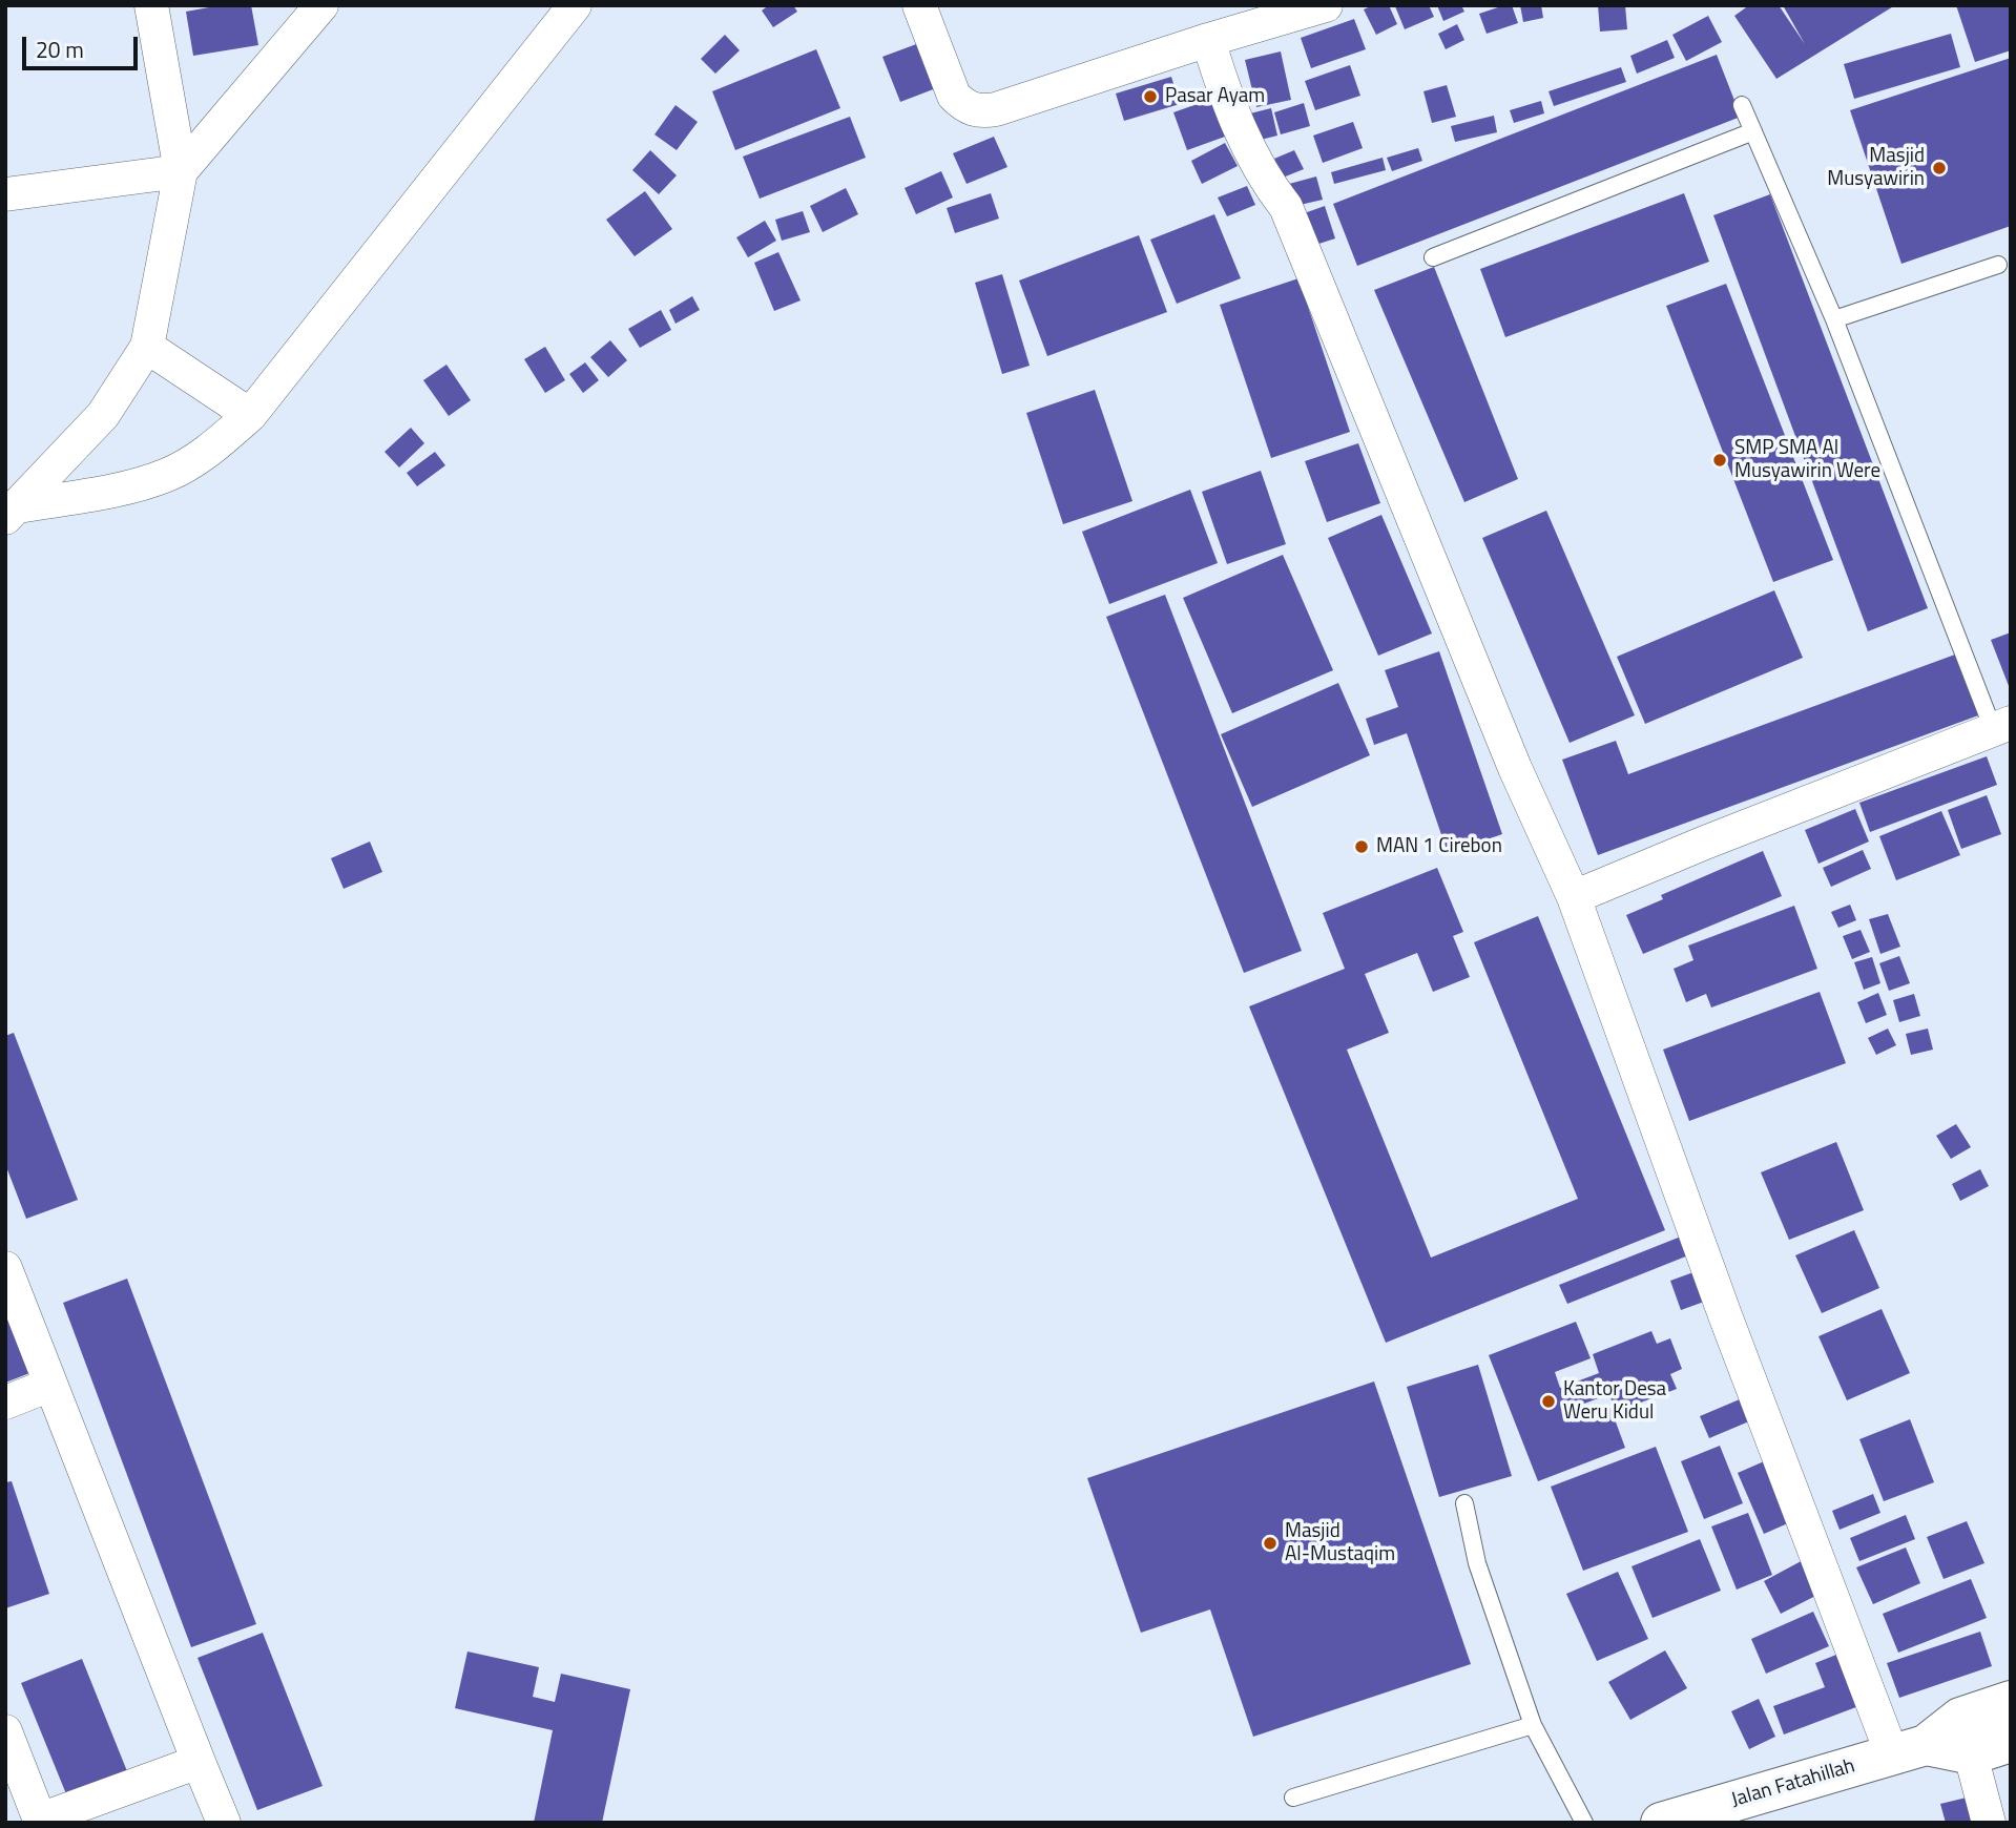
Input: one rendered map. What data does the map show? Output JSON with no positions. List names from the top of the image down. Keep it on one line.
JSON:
{"streets":{"street":["Jalan Fatahillah"]},"places":["Pasar Ayam","Masjid Musyawirin","SMP SMA Al Musyawirin Were","MAN 1 Cirebon","Kantor Desa Weru Kidul","Masjid Al-Mustaqim"],"scale_bar":"20 m"}
